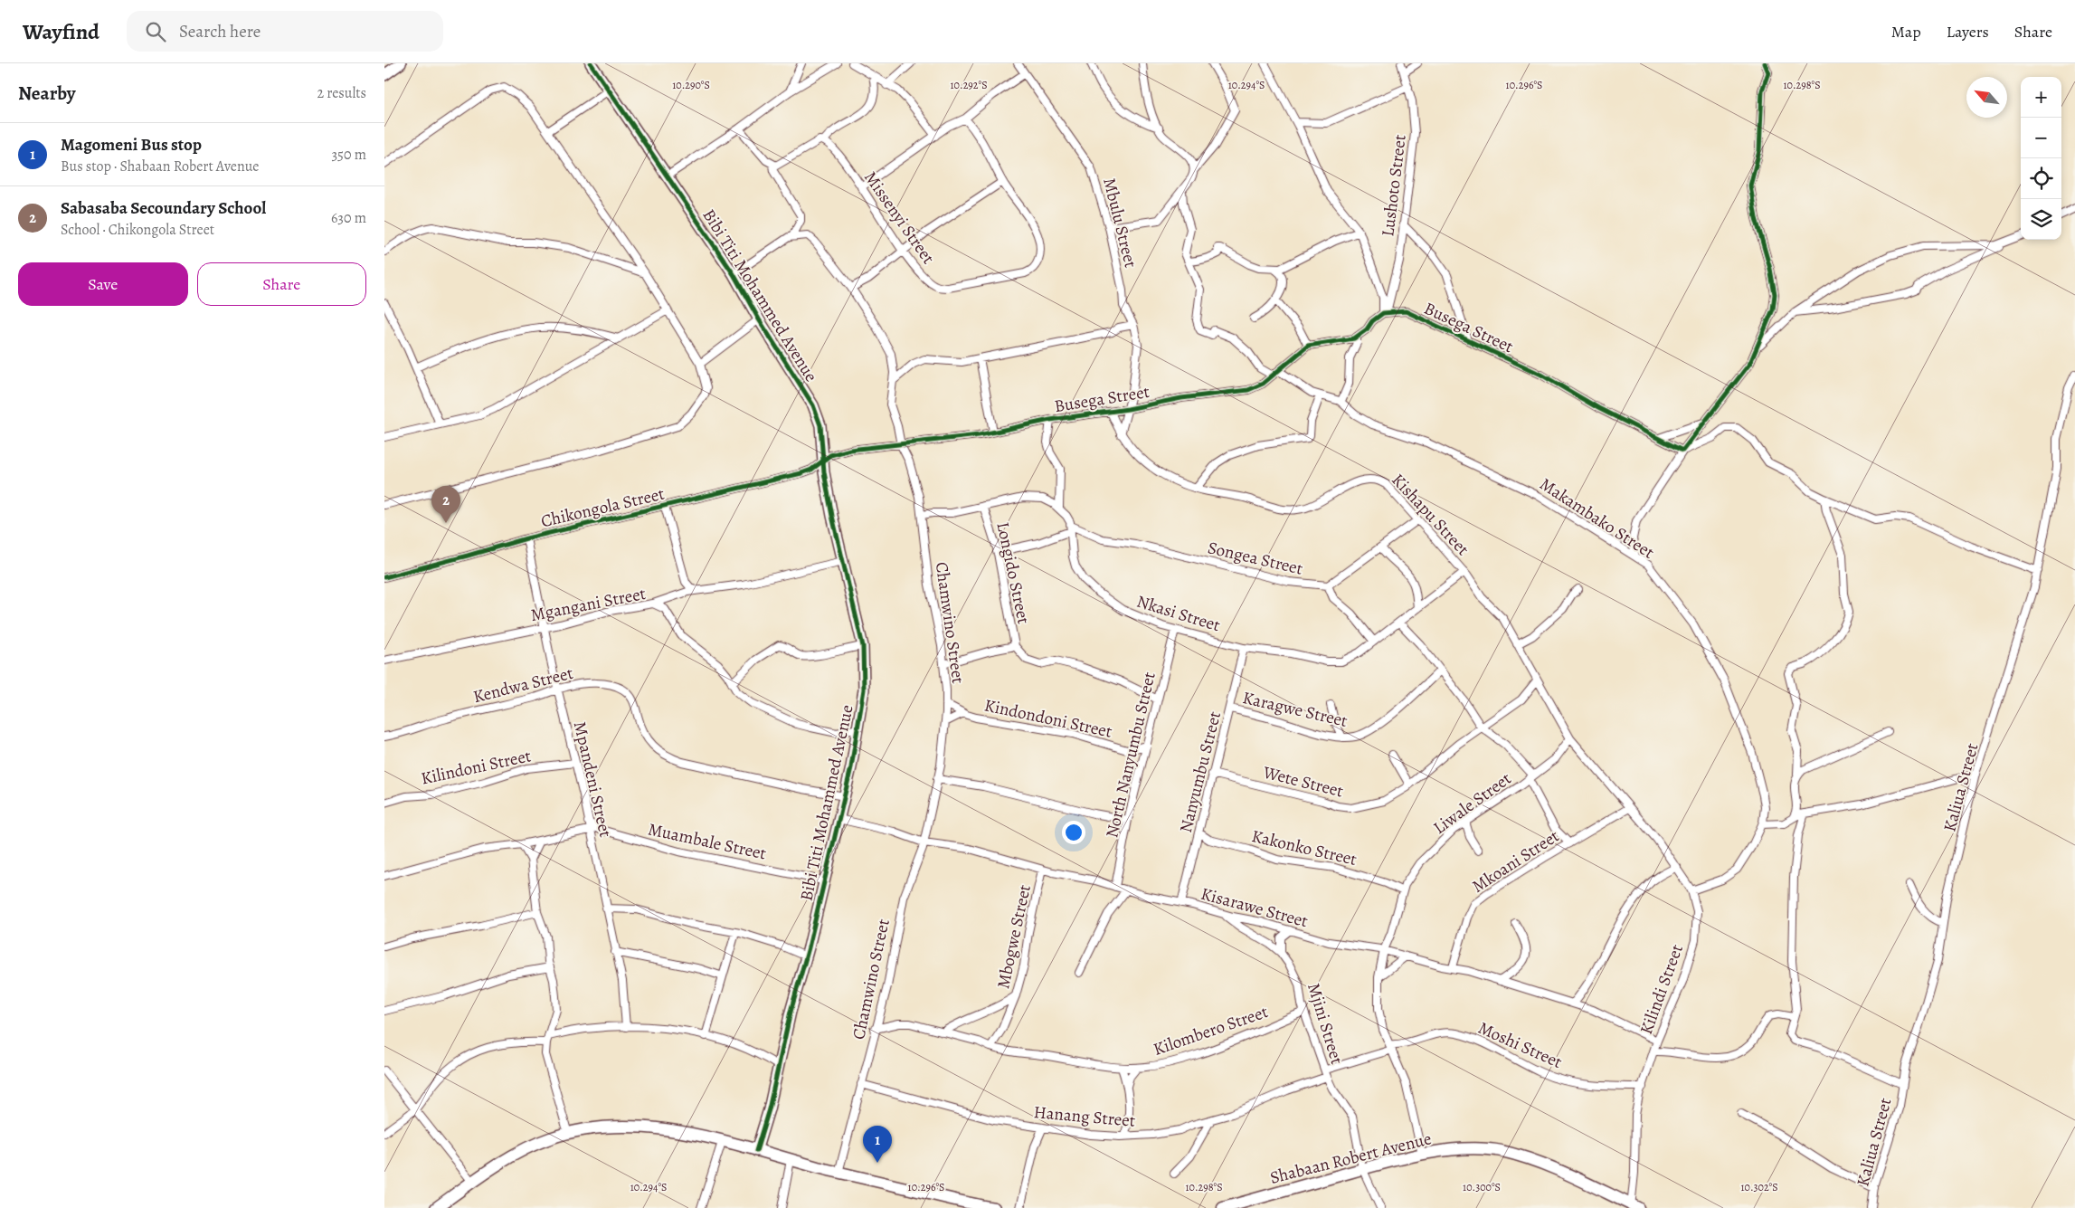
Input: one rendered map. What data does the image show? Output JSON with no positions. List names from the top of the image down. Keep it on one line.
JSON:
{"streets":{"main road":["Shabaan Robert Avenue"],"street":["Lushoto Street","Missenyi Street","Mbulu Street","Bibi Titi Mohammed Avenue","Busega Street","Chikongola Street","Kishapu Street","Makambako Street","Songea Street","Longido Street","Mgangani Street","Nkasi Street","Chamwino Street","Kendwa Street","Karagwe Street","Kindondoni Street","North Nanyumbu Street","Kilindoni Street","Nanyumbu Street","Mpandeni Street","Wete Street","Kaliua Street","Liwale Street","Muambale Street","Kakonko Street","Mkoani Street","Kisarawe Street","Mbogwe Street","Kilindi Street","Mjini Street","Kilombero Street","Moshi Street","Hanang Street"]},"crossings":[["Lushoto Street","Busega Street"],["Mbulu Street","Busega Street"],["Mbulu Street","Kishapu Street"],["Bibi Titi Mohammed Avenue","Busega Street"],["Bibi Titi Mohammed Avenue","Chikongola Street"],["Bibi Titi Mohammed Avenue","Mgangani Street"],["Bibi Titi Mohammed Avenue","Kendwa Street"],["Bibi Titi Mohammed Avenue","Muambale Street"],["Bibi Titi Mohammed Avenue","Kisarawe Street"],["Busega Street","Chikongola Street"],["Busega Street","Kishapu Street"],["Busega Street","Chamwino Street"],["Chikongola Street","Mpandeni Street"],["Kishapu Street","Nkasi Street"],["Kishapu Street","Wete Street"],["Kishapu Street","Liwale Street"],["Kishapu Street","Kilindi Street"],["Makambako Street","Kilindi Street"],["Songea Street","Nkasi Street"],["Mgangani Street","Mpandeni Street"],["Nkasi Street","North Nanyumbu Street"],["Nkasi Street","Nanyumbu Street"],["Chamwino Street","Kindondoni Street"],["Chamwino Street","Kisarawe Street"],["Chamwino Street","Hanang Street"],["Kendwa Street","Mpandeni Street"],["Karagwe Street","Nanyumbu Street"],["Kindondoni Street","North Nanyumbu Street"],["North Nanyumbu Street","Kisarawe Street"],["Kilindoni Street","Mpandeni Street"],["Nanyumbu Street","Wete Street"],["Nanyumbu Street","Kakonko Street"],["Nanyumbu Street","Kisarawe Street"],["Mpandeni Street","Muambale Street"],["Liwale Street","Kakonko Street"],["Liwale Street","Kisarawe Street"],["Mkoani Street","Kisarawe Street"],["Mkoani Street","Kilindi Street"],["Kisarawe Street","Mbogwe Street"],["Kisarawe Street","Kilindi Street"],["Kisarawe Street","Mjini Street"],["Mbogwe Street","Kilombero Street"],["Kilindi Street","Moshi Street"],["Kilindi Street","Shabaan Robert Avenue"],["Mjini Street","Kilombero Street"],["Mjini Street","Moshi Street"],["Mjini Street","Hanang Street"],["Mjini Street","Shabaan Robert Avenue"],["Moshi Street","Hanang Street"]],"north":"top left","page":{"header":"Wayfind","search":"Search here","nav":["Map","Layers","Share"],"heading":["Nearby","2 results"],"map_buttons":["+","−"],"list":[{"mark":"1","name":"Magomeni Bus stop","note":"Bus stop · Shabaan Robert Avenue","value":"350 m"},{"mark":"2","name":"Sabasaba Secoundary School","note":"School · Chikongola Street","value":"630 m"}],"buttons":["Save","Share"],"pins":["2","1"]},"coordinates":["10.290°S","10.292°S","10.294°S","10.296°S","10.298°S","10.300°S","10.302°S"]}
